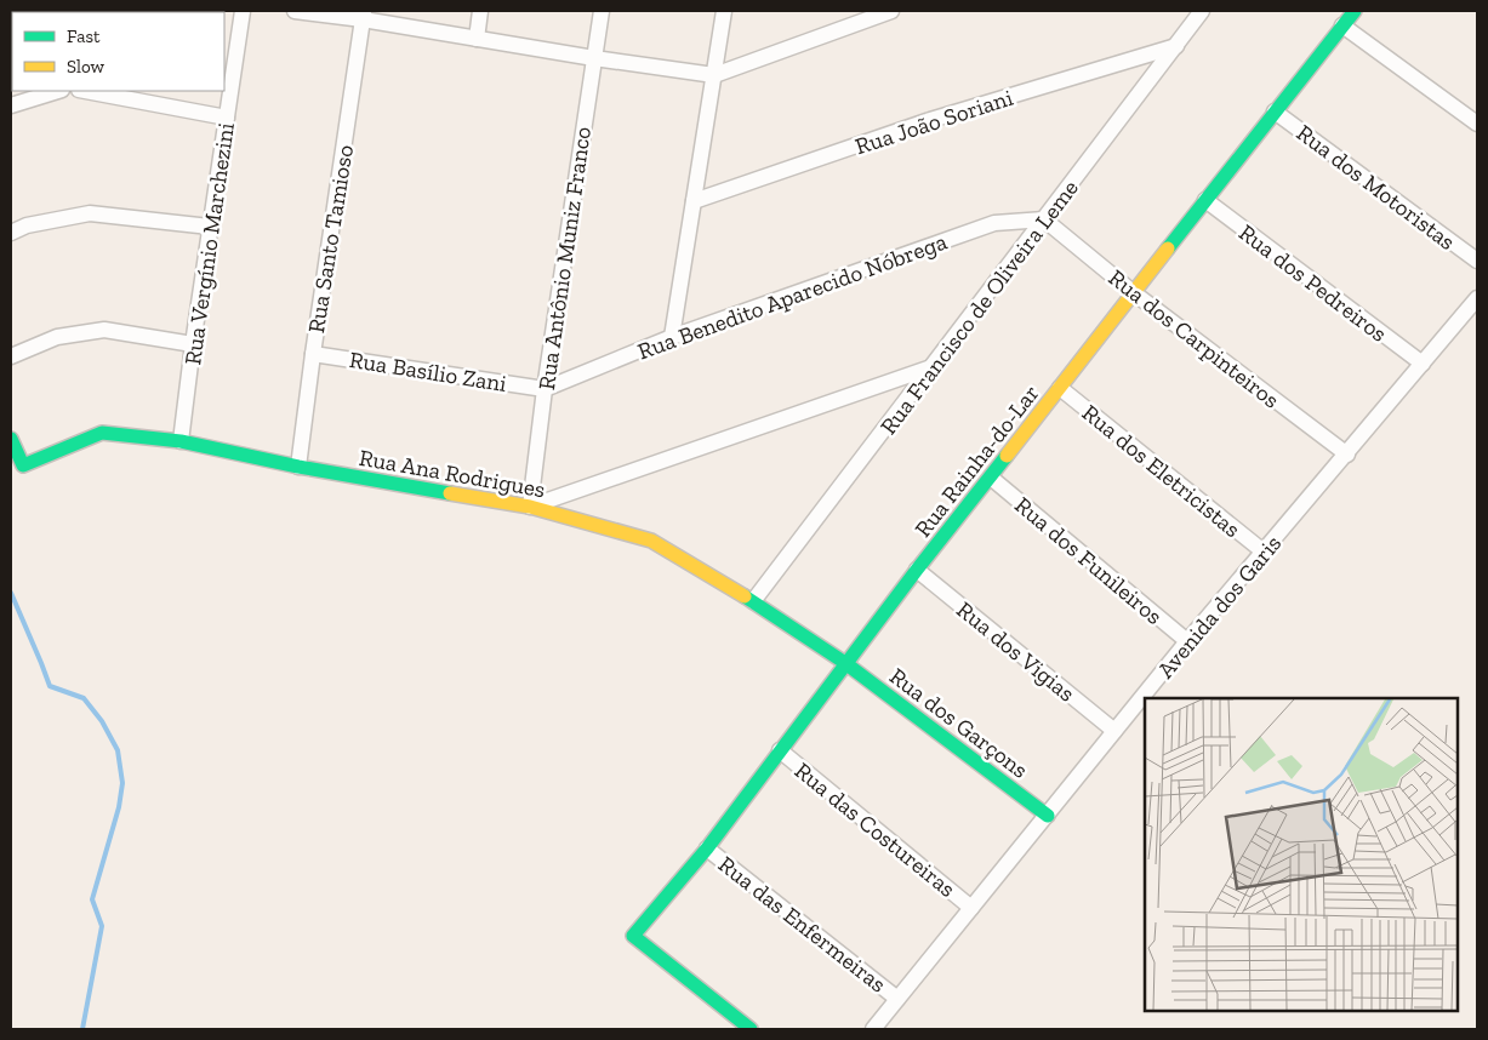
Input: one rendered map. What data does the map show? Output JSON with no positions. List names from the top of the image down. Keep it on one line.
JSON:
{"streets":{"street":["Rua João Soriani","Rua dos Motoristas","Rua Santo Tamioso","Rua Vergínio Marchezini","Rua Antônio Muniz Franco","Rua dos Pedreiros","Rua Benedito Aparecido Nóbrega","Rua Francisco de Oliveira Leme","Rua dos Carpinteiros","Rua Basílio Zani","Rua Rainha-do-Lar","Rua dos Eletricistas","Rua Ana Rodrigues","Rua dos Funileiros","Avenida dos Garis","Rua dos Vigias","Rua dos Garçons","Rua das Costureiras","Rua das Enfermeiras"]},"crossings":[["Rua João Soriani","Rua Francisco de Oliveira Leme"],["Rua dos Motoristas","Rua Rainha-do-Lar"],["Rua Santo Tamioso","Rua Basílio Zani"],["Rua Santo Tamioso","Rua Ana Rodrigues"],["Rua Vergínio Marchezini","Rua Ana Rodrigues"],["Rua Antônio Muniz Franco","Rua Benedito Aparecido Nóbrega"],["Rua Antônio Muniz Franco","Rua Basílio Zani"],["Rua Antônio Muniz Franco","Rua Ana Rodrigues"],["Rua dos Pedreiros","Rua Rainha-do-Lar"],["Rua dos Pedreiros","Avenida dos Garis"],["Rua Benedito Aparecido Nóbrega","Rua Francisco de Oliveira Leme"],["Rua Benedito Aparecido Nóbrega","Rua dos Carpinteiros"],["Rua Benedito Aparecido Nóbrega","Rua Basílio Zani"],["Rua Francisco de Oliveira Leme","Rua dos Carpinteiros"],["Rua Francisco de Oliveira Leme","Rua Ana Rodrigues"],["Rua dos Carpinteiros","Rua Rainha-do-Lar"],["Rua dos Carpinteiros","Avenida dos Garis"],["Rua Rainha-do-Lar","Rua dos Eletricistas"],["Rua Rainha-do-Lar","Rua Ana Rodrigues"],["Rua Rainha-do-Lar","Rua dos Funileiros"],["Rua Rainha-do-Lar","Rua dos Vigias"],["Rua Rainha-do-Lar","Rua dos Garçons"],["Rua Rainha-do-Lar","Rua das Costureiras"],["Rua Rainha-do-Lar","Rua das Enfermeiras"],["Rua dos Eletricistas","Avenida dos Garis"],["Rua Ana Rodrigues","Rua dos Garçons"],["Rua dos Funileiros","Avenida dos Garis"],["Avenida dos Garis","Rua dos Vigias"],["Avenida dos Garis","Rua dos Garçons"],["Avenida dos Garis","Rua das Costureiras"],["Avenida dos Garis","Rua das Enfermeiras"]],"legend":["Fast","Slow"]}
